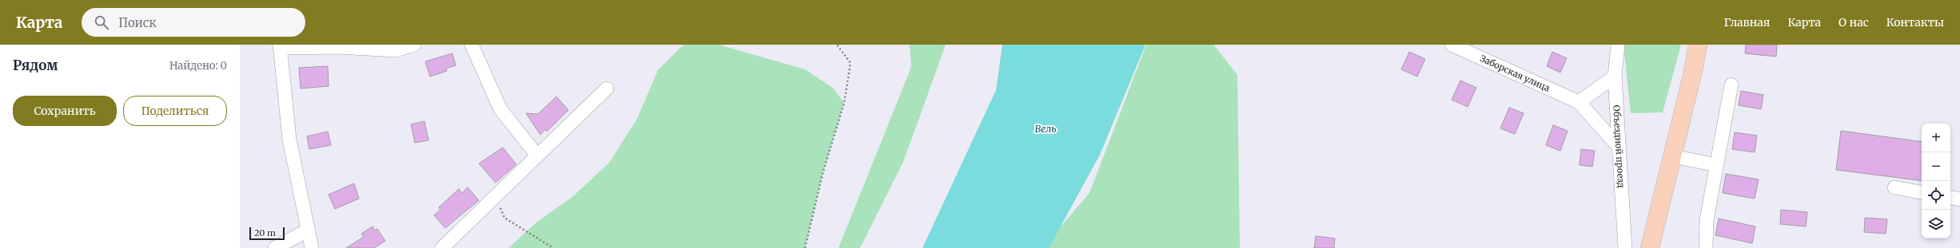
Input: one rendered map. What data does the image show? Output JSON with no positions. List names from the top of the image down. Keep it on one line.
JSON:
{"streets":{"street":["Заборская улица","Объездной проезд"]},"water":["Вель"],"scale_bar":"20 m","page":{"header":"Карта","search":"Поиск","nav":["Главная","Карта","О нас","Контакты"],"heading":["Рядом","Найдено: 0"],"buttons":["Сохранить","Поделиться"],"map_buttons":["+","−"],"scale":"20 m"}}
